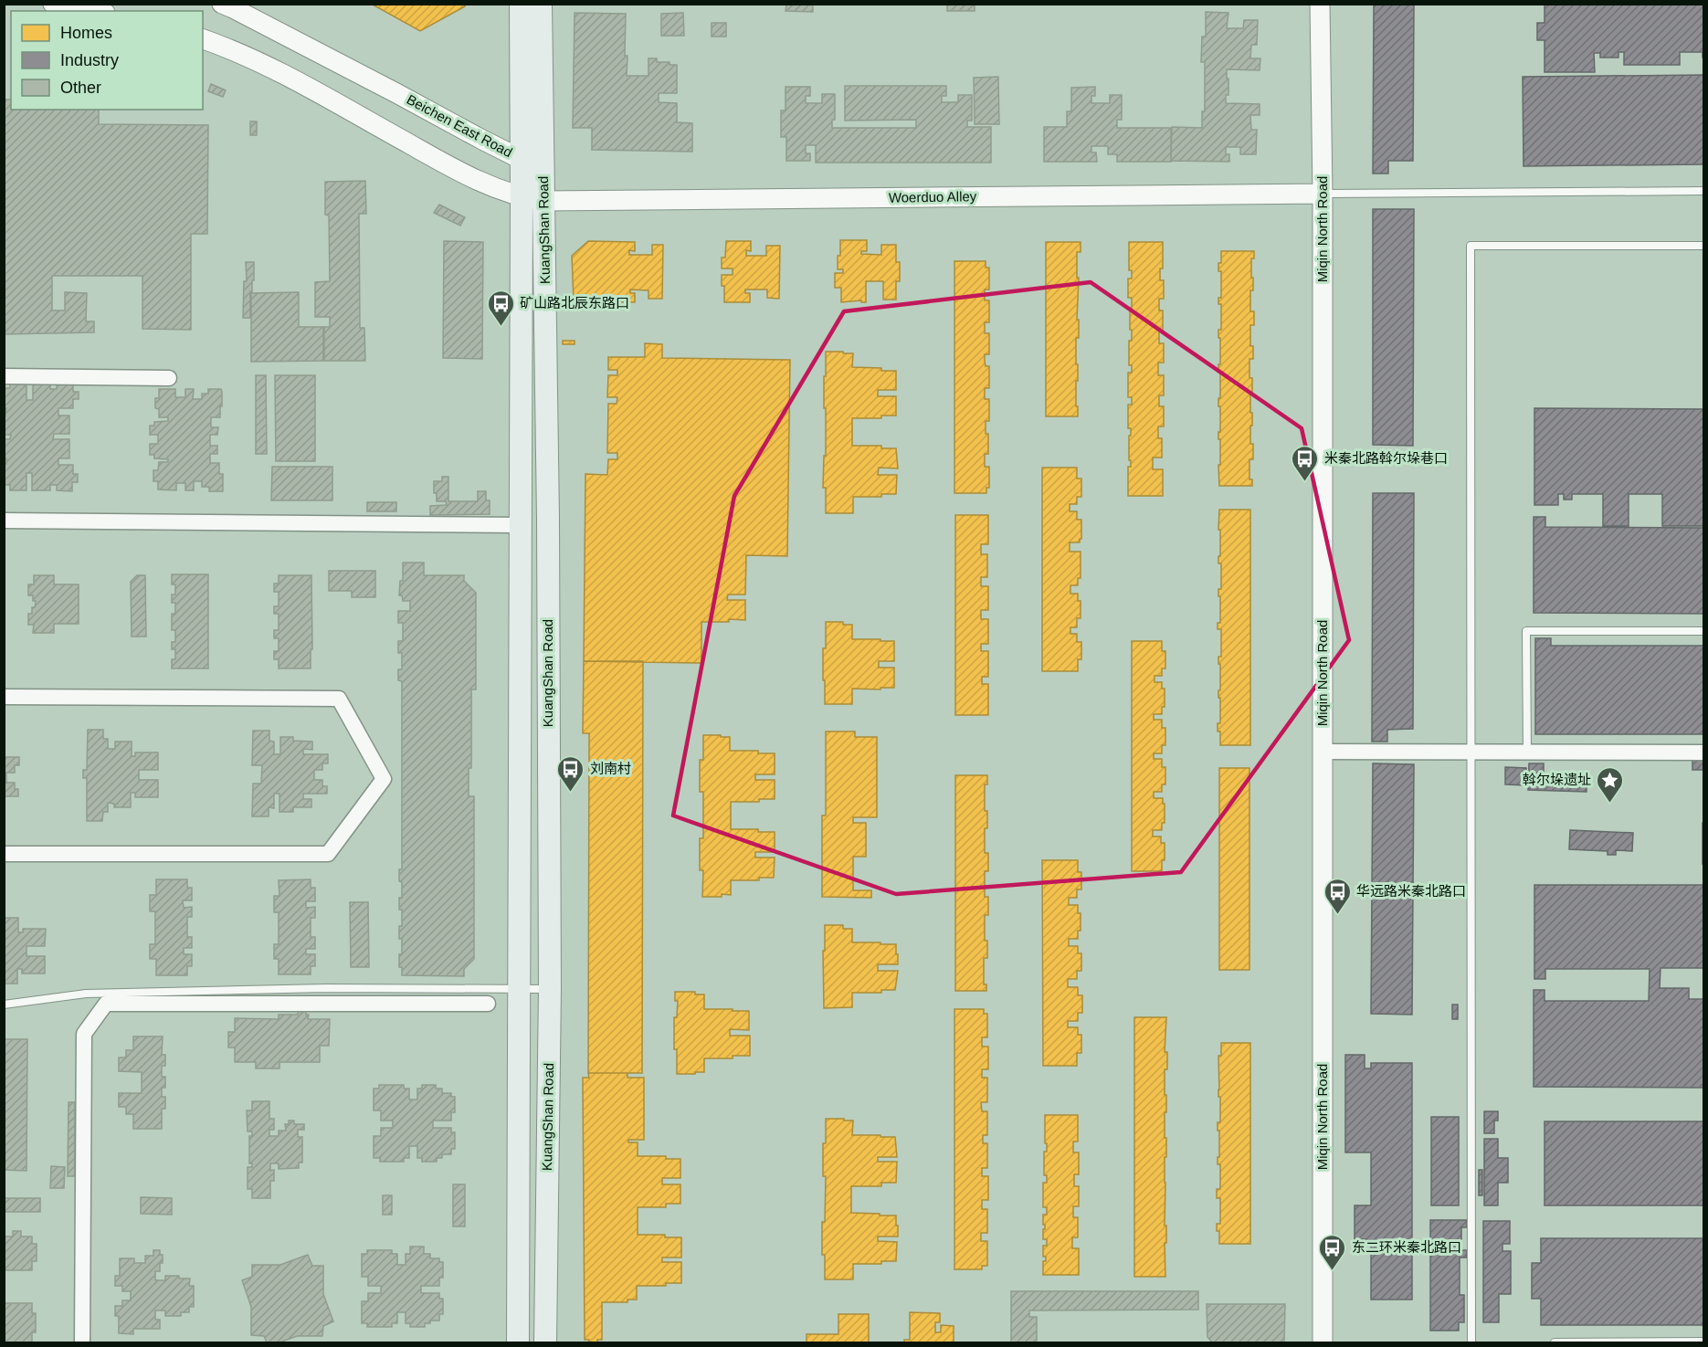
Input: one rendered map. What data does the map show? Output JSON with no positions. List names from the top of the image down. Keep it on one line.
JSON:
{"streets":{"main road":["KuangShan Road"],"street":["Beichen East Road","Woerduo Alley","Miqin North Road"]},"crossings":[["Beichen East Road","Woerduo Alley"],["Beichen East Road","KuangShan Road"],["Woerduo Alley","Miqin North Road"],["Woerduo Alley","KuangShan Road"]],"places":{"bus stop":["矿山路北辰东路口","米秦北路斡尔垛巷口","刘南村","华远路米秦北路口","东二环米秦北路口"],"place":["斡尔垛遗址"]},"legend":["Homes","Industry","Other"]}
